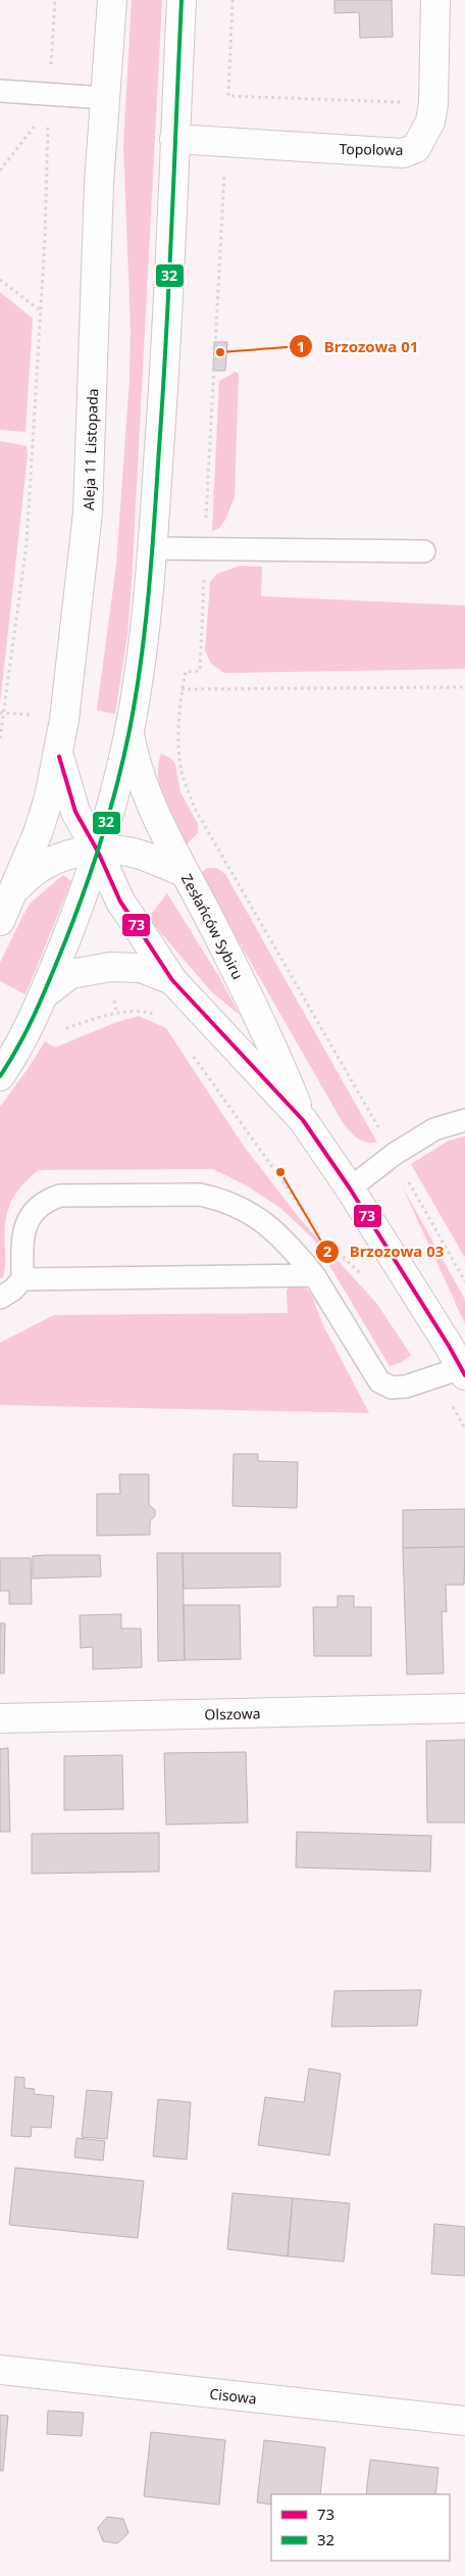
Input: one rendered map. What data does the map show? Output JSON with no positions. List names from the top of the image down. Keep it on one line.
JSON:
{"streets":{"street":["Topolowa","Aleja 11 Listopada","Zesłańców Sybiru","Olszowa","Cisowa"]},"crossings":[["Aleja 11 Listopada","Zesłańców Sybiru"]],"places":["Brzozowa 01","Brzozowa 03"],"lines":["transit line 32","transit line 73"],"legend":["73","32"]}
